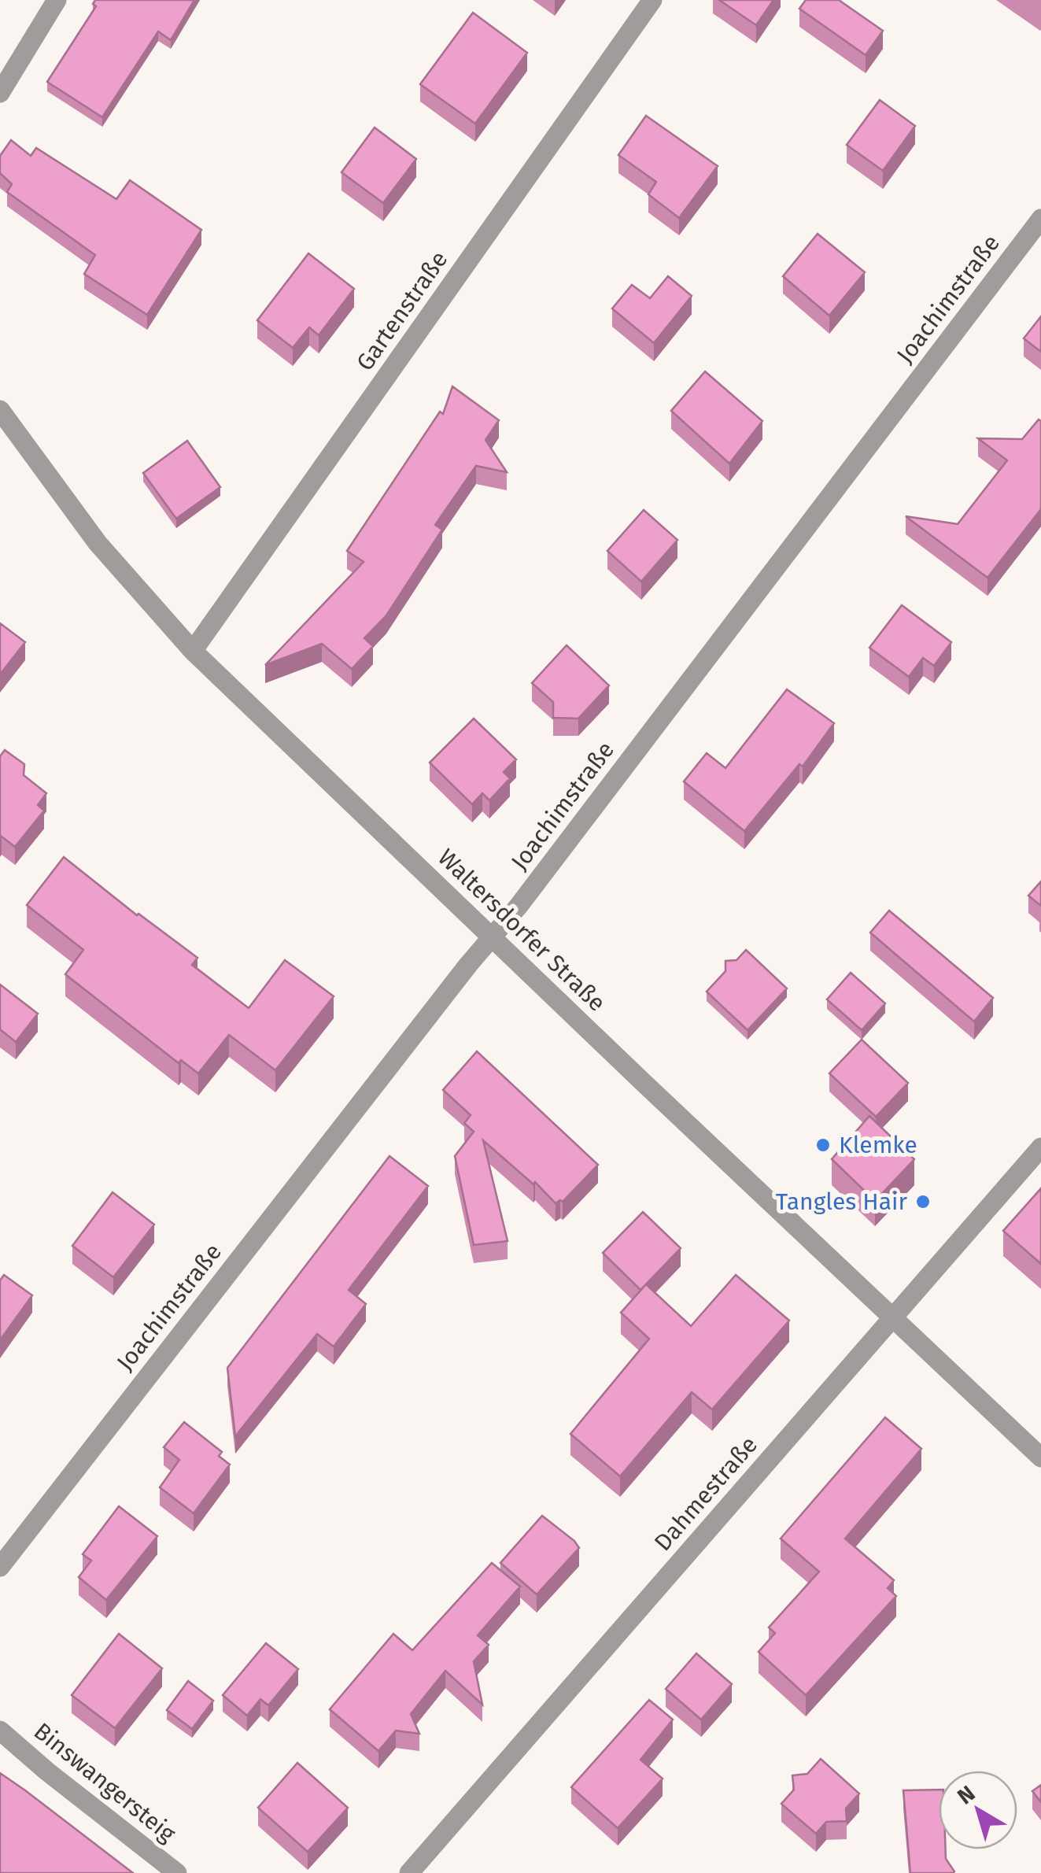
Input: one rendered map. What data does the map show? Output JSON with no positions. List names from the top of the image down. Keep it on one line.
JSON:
{"streets":{"street":["Joachimstraße","Gartenstraße","Waltersdorfer Straße","Dahmestraße","Binswangersteig"]},"crossings":[["Joachimstraße","Waltersdorfer Straße"],["Gartenstraße","Waltersdorfer Straße"],["Waltersdorfer Straße","Dahmestraße"]],"places":["Klemke","Tangles Hair"],"north":"top left"}
